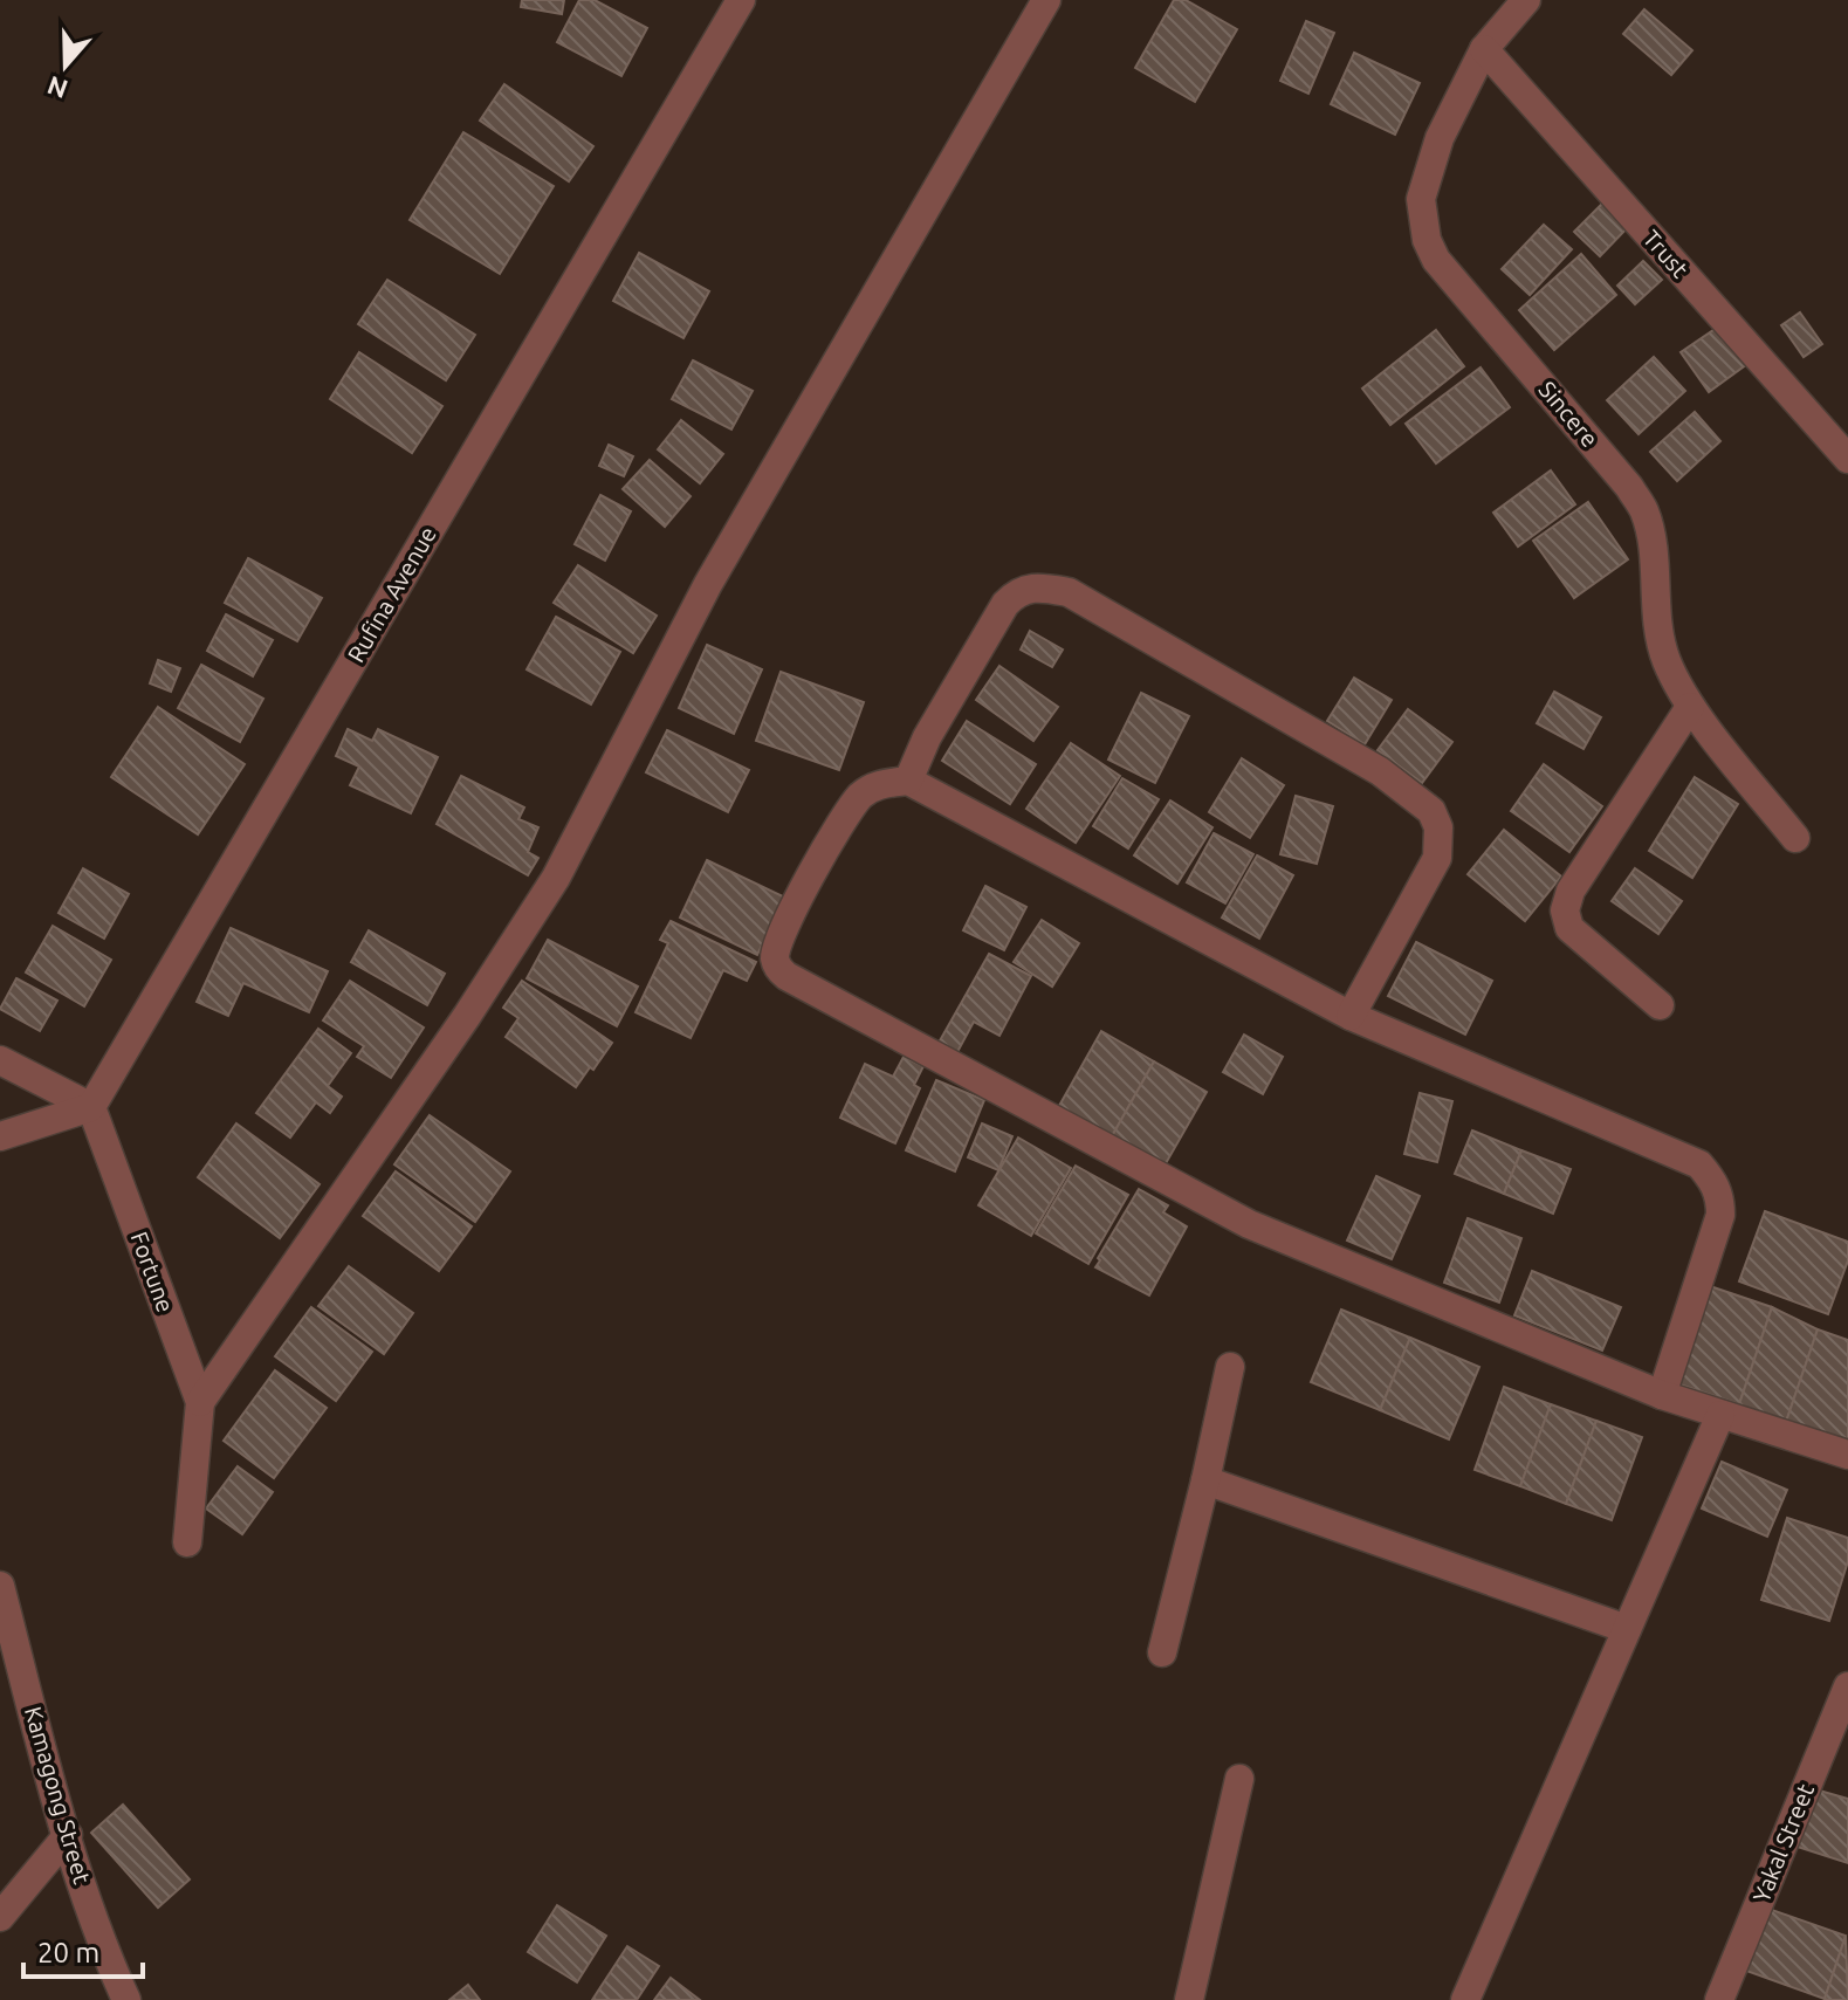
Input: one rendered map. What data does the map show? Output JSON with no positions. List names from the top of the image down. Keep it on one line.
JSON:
{"streets":{"street":["Trust","Sincere","Rufina Avenue","Fortune","Kamagong Street","Yakal Street"]},"crossings":[["Trust","Sincere"],["Rufina Avenue","Fortune"]],"scale_bar":"20 m","north":"bottom"}
